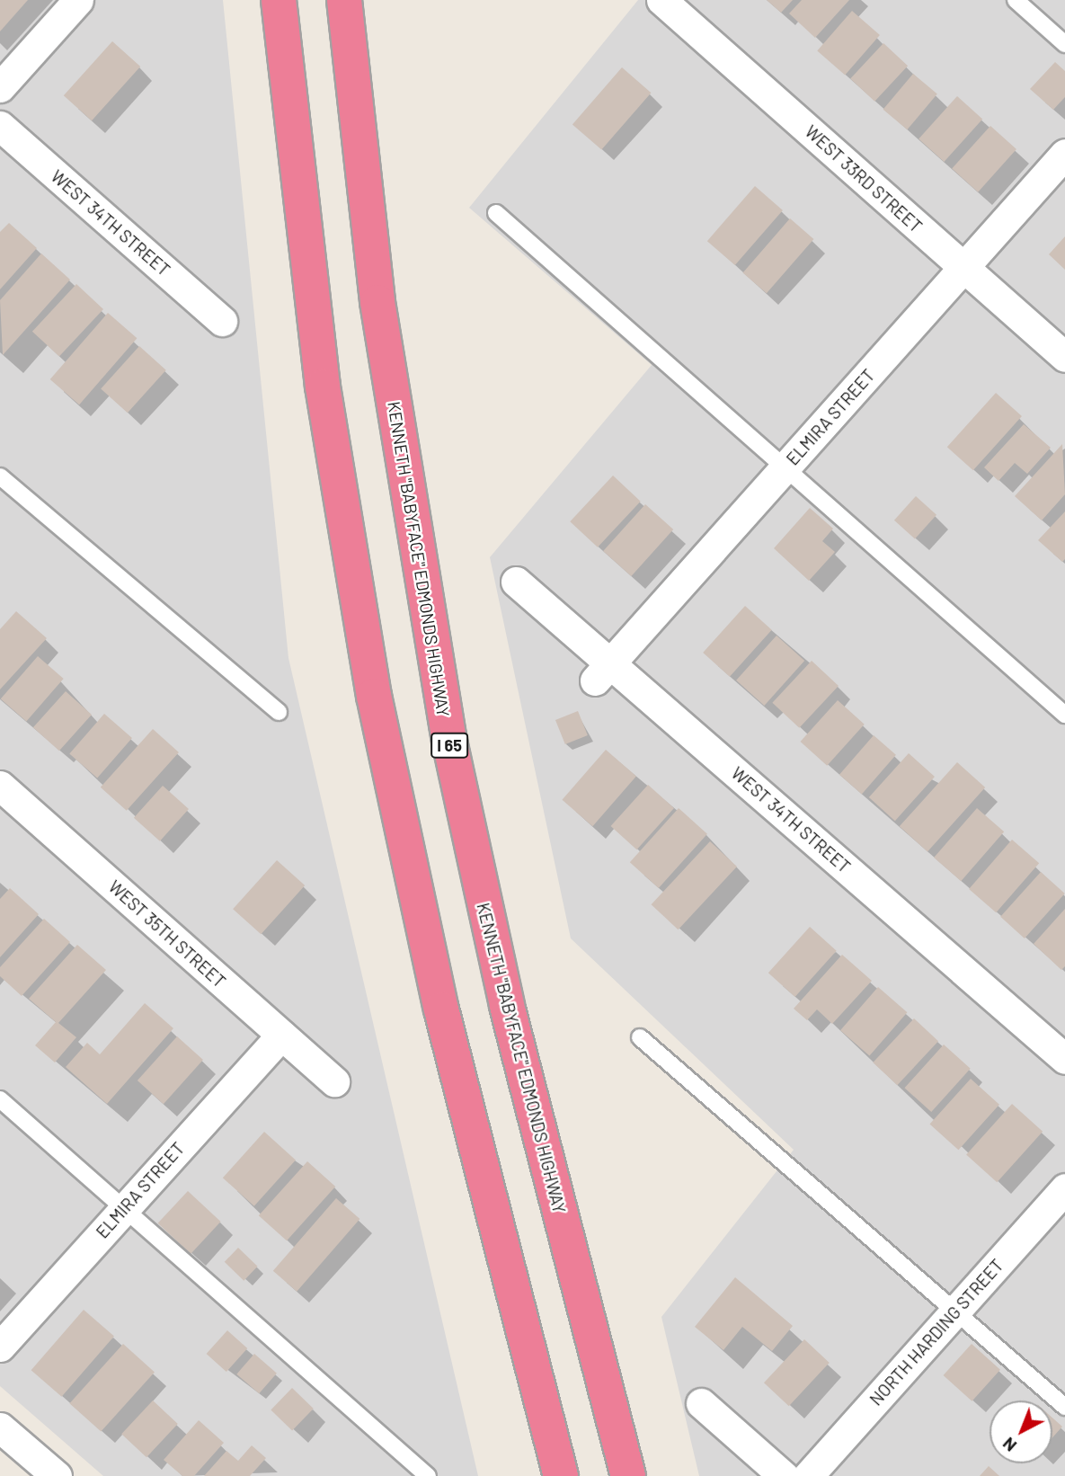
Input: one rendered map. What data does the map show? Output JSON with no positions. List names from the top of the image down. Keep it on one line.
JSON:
{"streets":{"highway":["KENNETH \"BABYFACE\" EDMONDS HIGHWAY","I 65"],"street":["WEST 33RD STREET","WEST 34TH STREET","ELMIRA STREET","WEST 35TH STREET","NORTH HARDING STREET"]},"crossings":[["WEST 33RD STREET","ELMIRA STREET"],["WEST 34TH STREET","ELMIRA STREET"],["ELMIRA STREET","WEST 35TH STREET"]],"north":"bottom left"}
